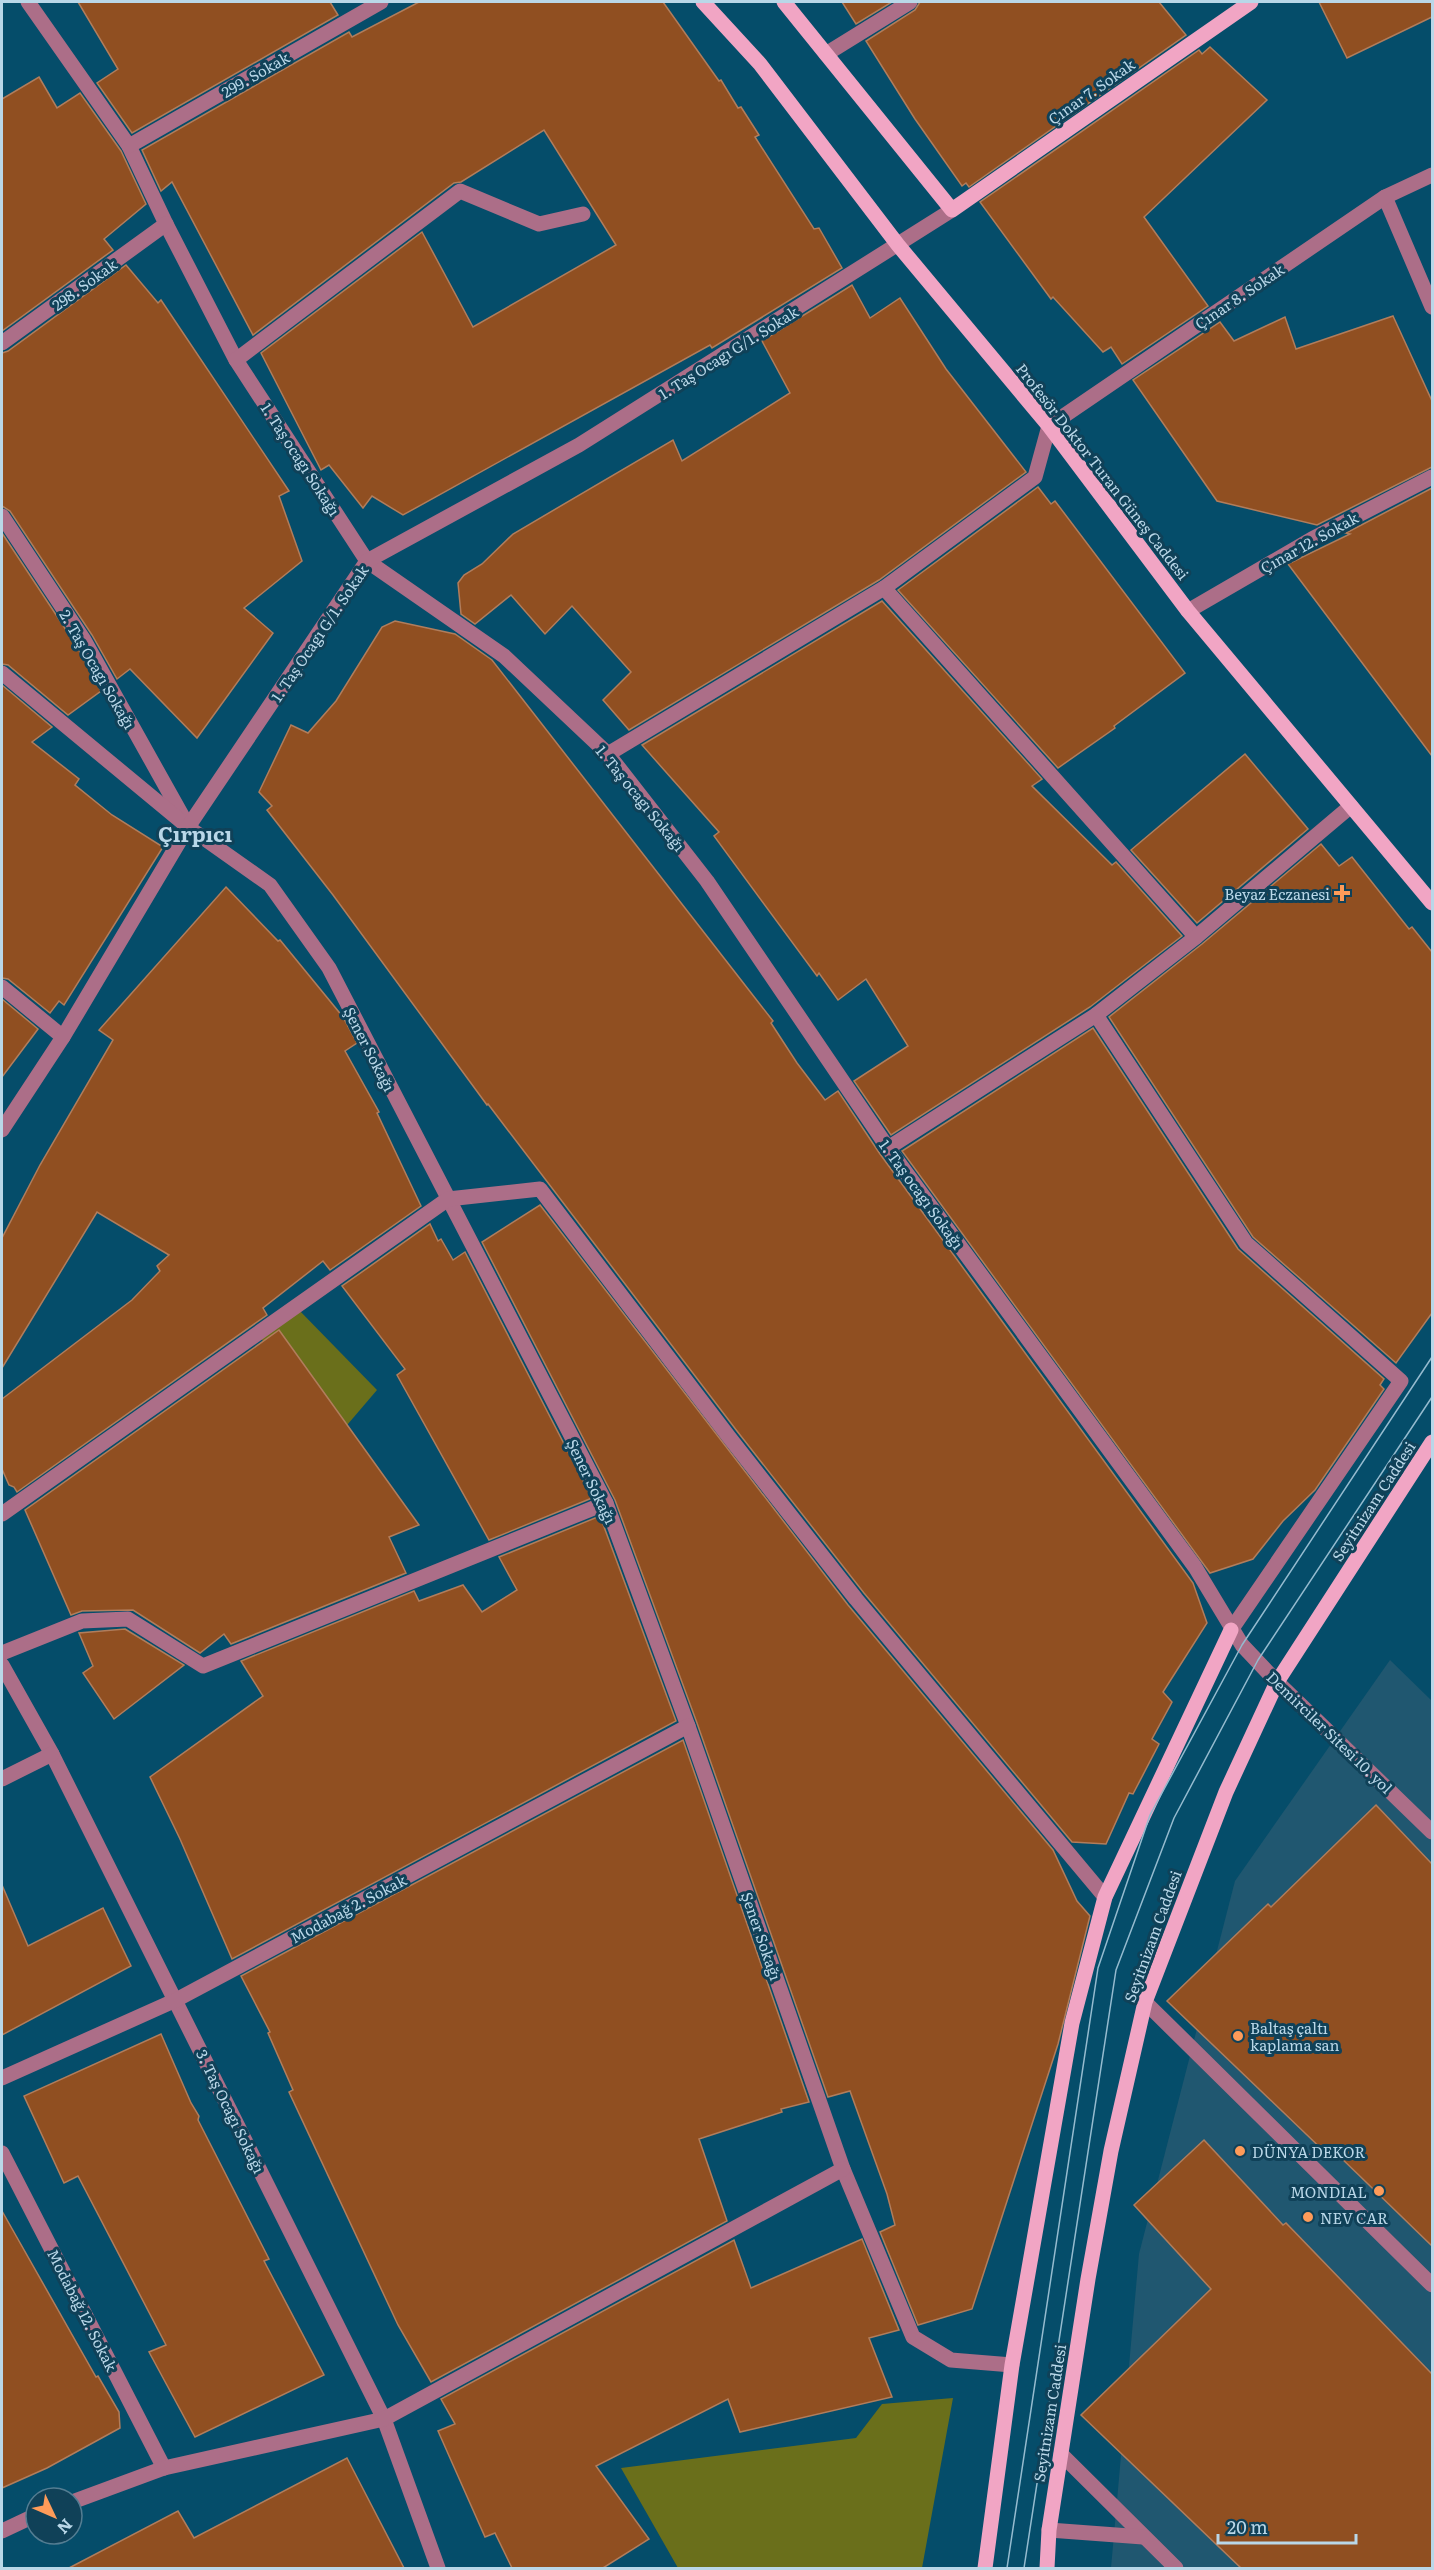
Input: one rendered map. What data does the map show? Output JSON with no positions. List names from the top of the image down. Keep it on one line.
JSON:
{"streets":{"main road":["Çınar 7. Sokak","Profesör Doktor Turan Güneş Caddesi","Seyitnizam Caddesi"],"street":["299. Sokak","298. Sokak","Çınar 8. Sokak","1. Taş Ocagı G/1. Sokak","1. Taş ocagı Sokağı","Çınar 12. Sokak","2. Taş Ocagı Sokağı","Şener Sokağı","Demirciler Sitesi 10. yol","Modabağ 2. Sokak","3. Taş Ocagı Sokağı","Modabağ 12. Sokak"]},"crossings":[["299. Sokak","1. Taş ocagı Sokağı"],["Çınar 7. Sokak","1. Taş Ocagı G/1. Sokak"],["298. Sokak","1. Taş ocagı Sokağı"],["Çınar 8. Sokak","Profesör Doktor Turan Güneş Caddesi"],["1. Taş Ocagı G/1. Sokak","1. Taş ocagı Sokağı"],["1. Taş Ocagı G/1. Sokak","Profesör Doktor Turan Güneş Caddesi"],["1. Taş Ocagı G/1. Sokak","2. Taş Ocagı Sokağı"],["1. Taş Ocagı G/1. Sokak","Şener Sokağı"],["1. Taş ocagı Sokağı","Demirciler Sitesi 10. yol"],["Profesör Doktor Turan Güneş Caddesi","Çınar 12. Sokak"],["2. Taş Ocagı Sokağı","Şener Sokağı"],["Şener Sokağı","Modabağ 2. Sokak"],["Seyitnizam Caddesi","Demirciler Sitesi 10. yol"],["Modabağ 2. Sokak","3. Taş Ocagı Sokağı"]],"districts":["Çırpıcı"],"places":{"health":["Beyaz Eczanesi"],"other":["Baltaş çaltı kaplama san","DÜNYA DEKOR","MONDIAL","NEV CAR"]},"scale_bar":"20 m","north":"bottom right"}
